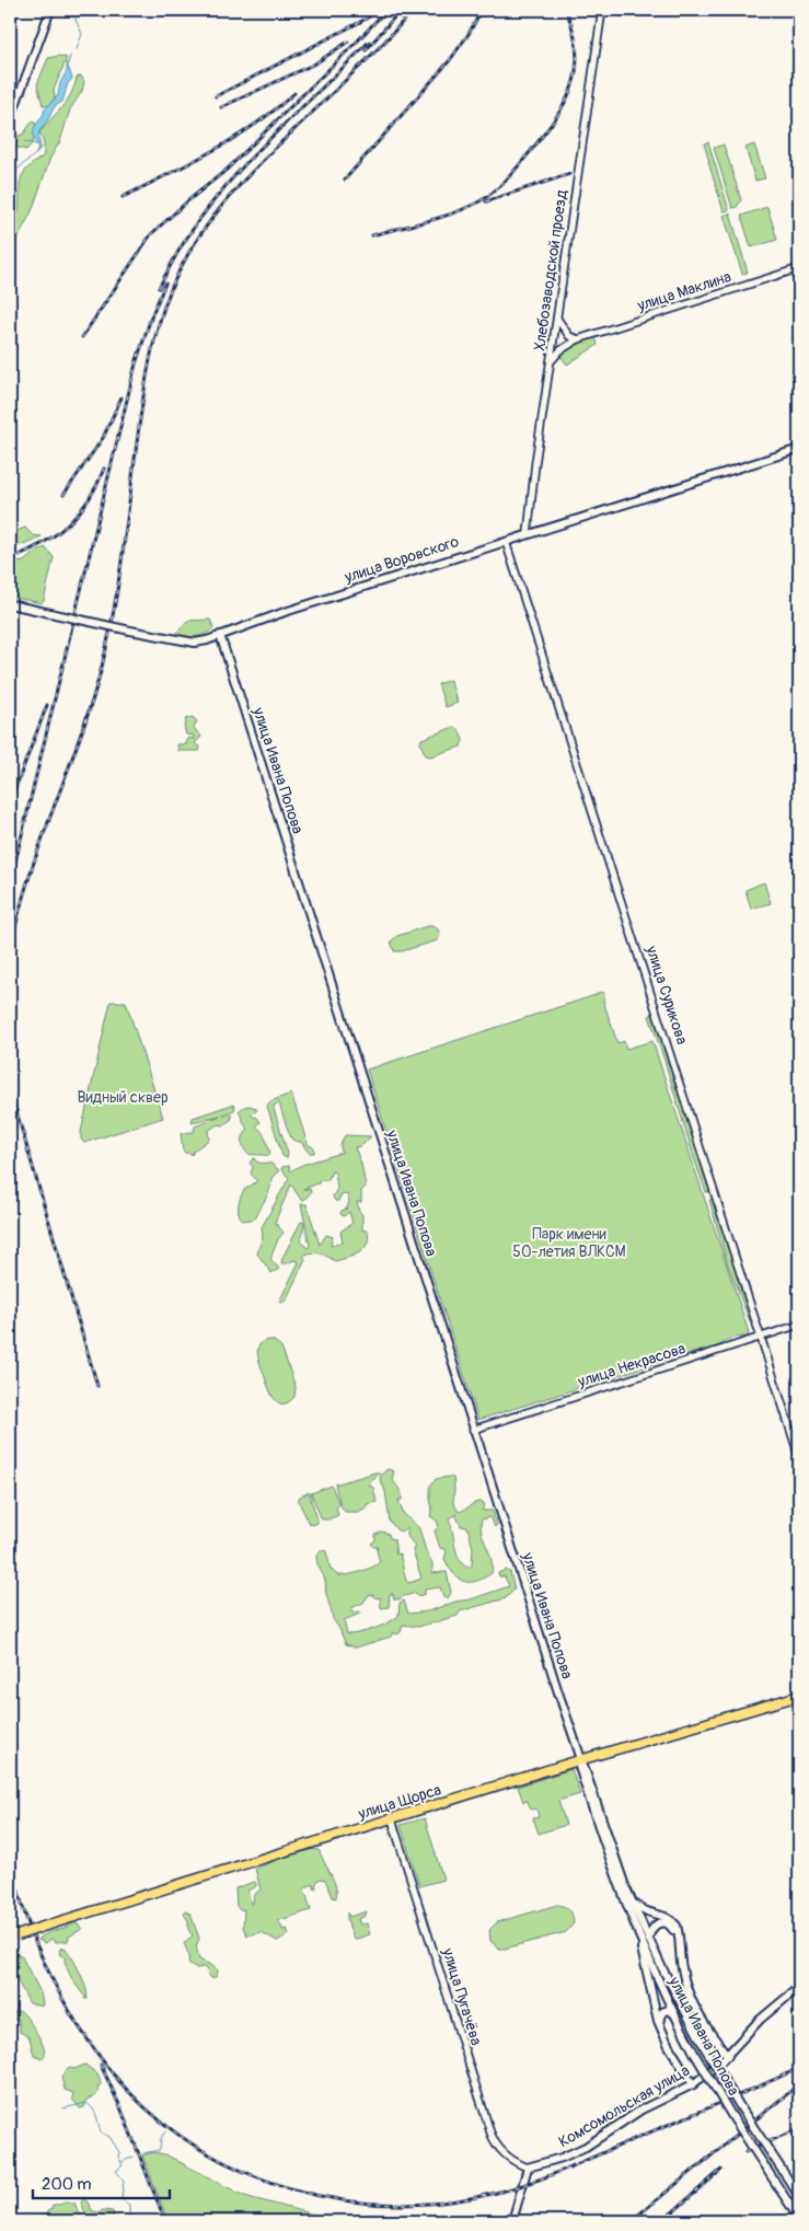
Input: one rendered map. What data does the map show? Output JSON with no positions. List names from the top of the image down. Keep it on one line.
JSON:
{"streets":{"main road":["улица Воровского","улица Ивана Попова","улица Щорса","Комсомольская улица"],"street":["Хлебозаводской проезд","улица Маклина","улица Сурикова","улица Некрасова","улица Пугачёва"]},"crossings":[["Хлебозаводской проезд","улица Маклина"],["Хлебозаводской проезд","улица Воровского"],["улица Воровского","улица Ивана Попова"],["улица Воровского","улица Сурикова"],["улица Ивана Попова","улица Некрасова"],["улица Ивана Попова","улица Щорса"],["улица Сурикова","улица Некрасова"],["улица Щорса","улица Пугачёва"],["улица Пугачёва","Комсомольская улица"]],"parks":["Видный сквер","Парк имени 50-летия ВЛКСМ"],"scale_bar":"200 m"}
